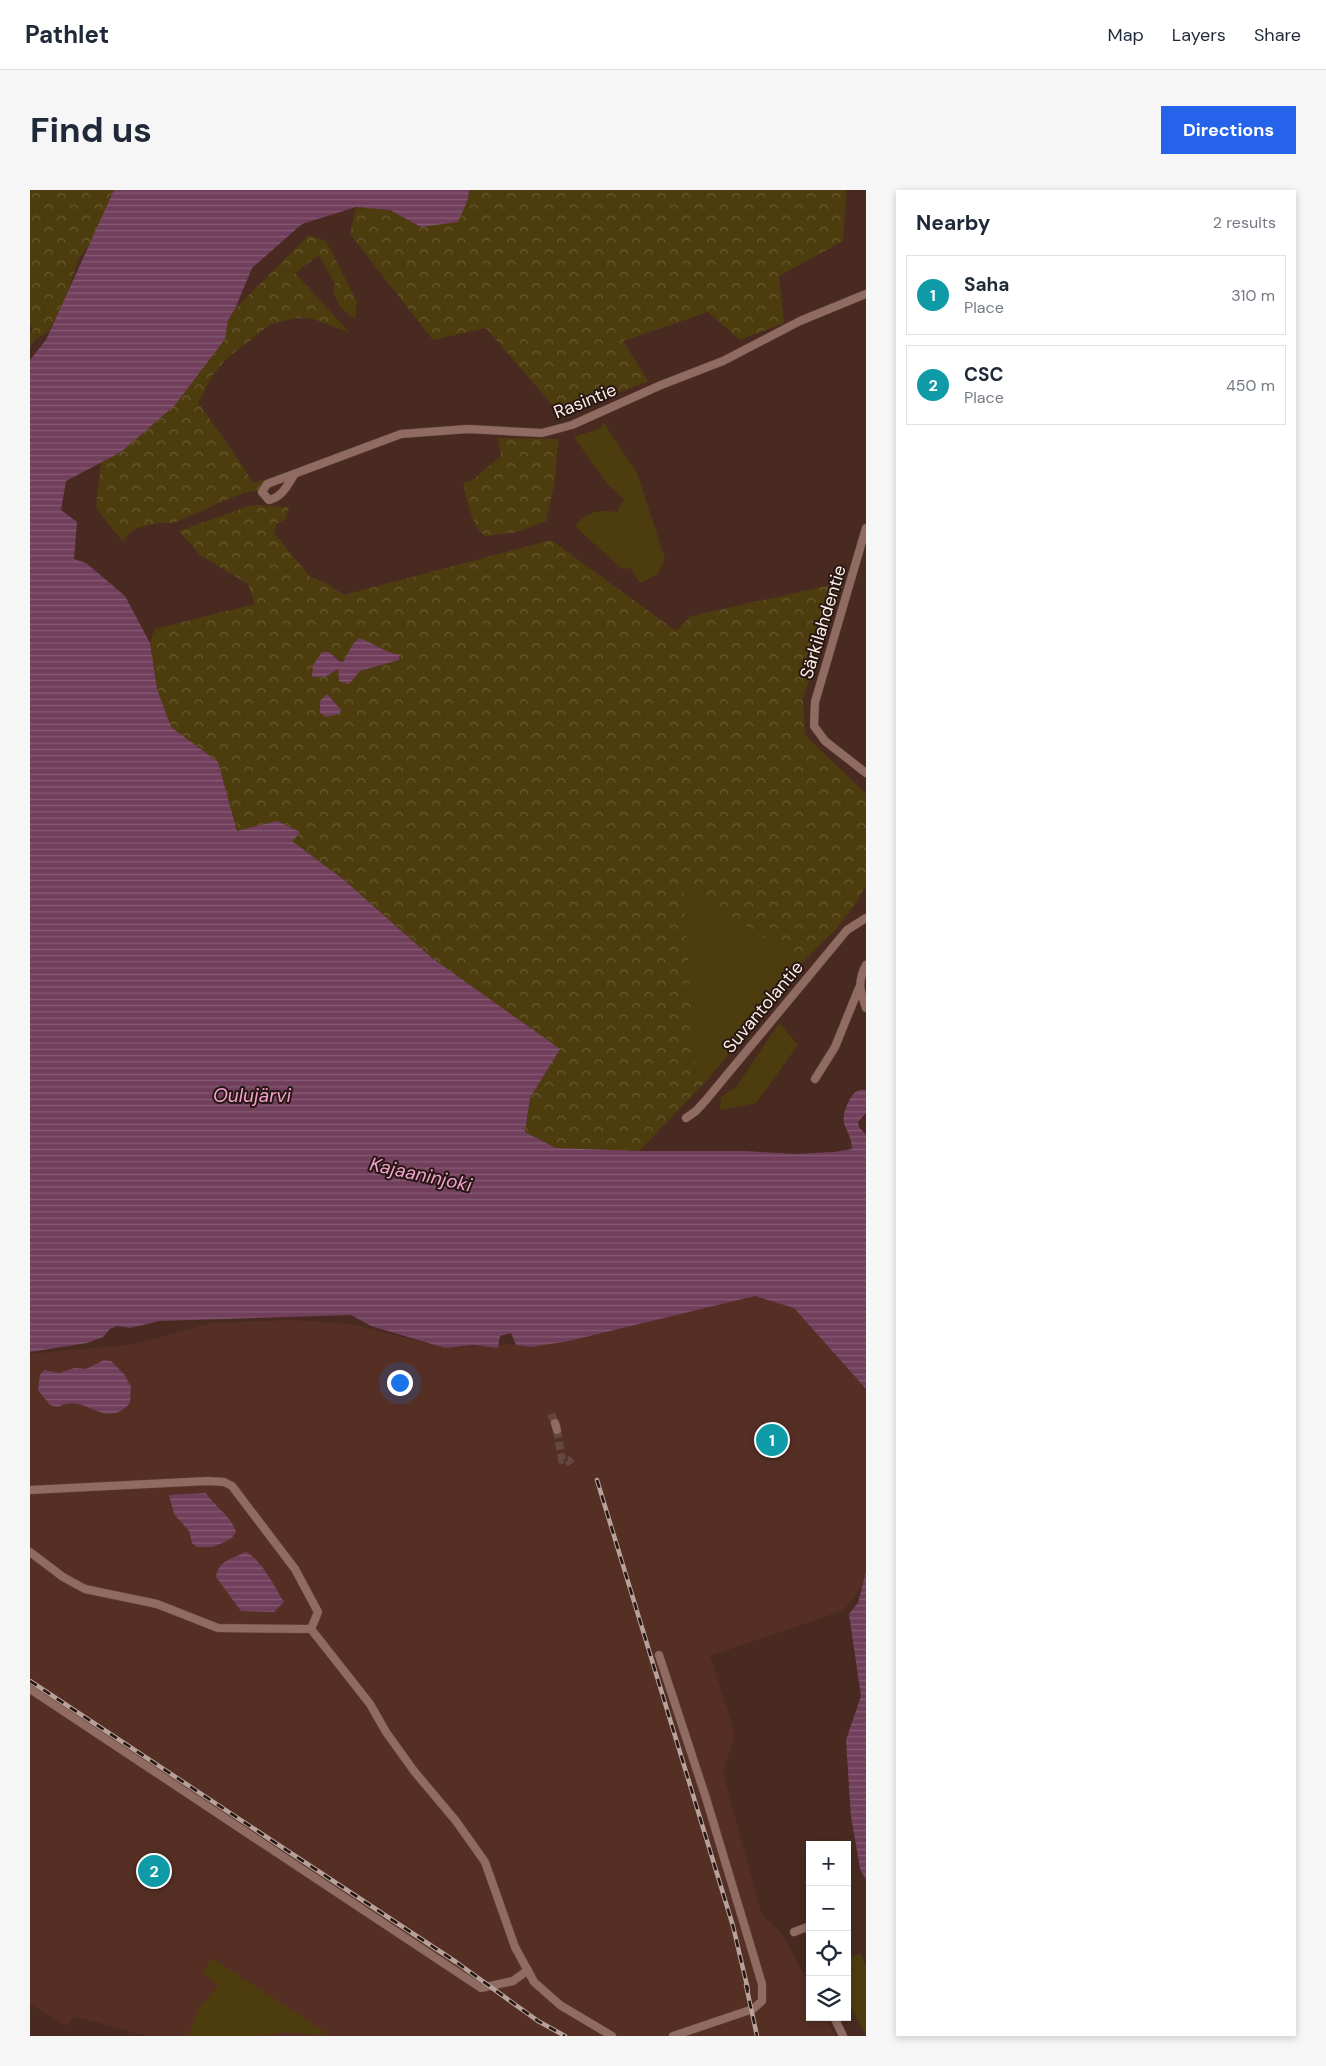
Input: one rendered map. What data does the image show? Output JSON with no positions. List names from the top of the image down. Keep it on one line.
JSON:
{"streets":{"street":["Rasintie","Särkilahdentie","Suvantolantie"]},"water":["Oulujärvi","Kajaaninjoki"],"page":{"header":"Pathlet","nav":["Map","Layers","Share"],"buttons":"Directions","title":"Find us","heading":["Nearby","2 results"],"list":[{"mark":"1","name":"Saha","note":"Place","value":"310 m"},{"mark":"2","name":"CSC","note":"Place","value":"450 m"}],"pins":["1","2"],"map_buttons":["+","−"]}}
